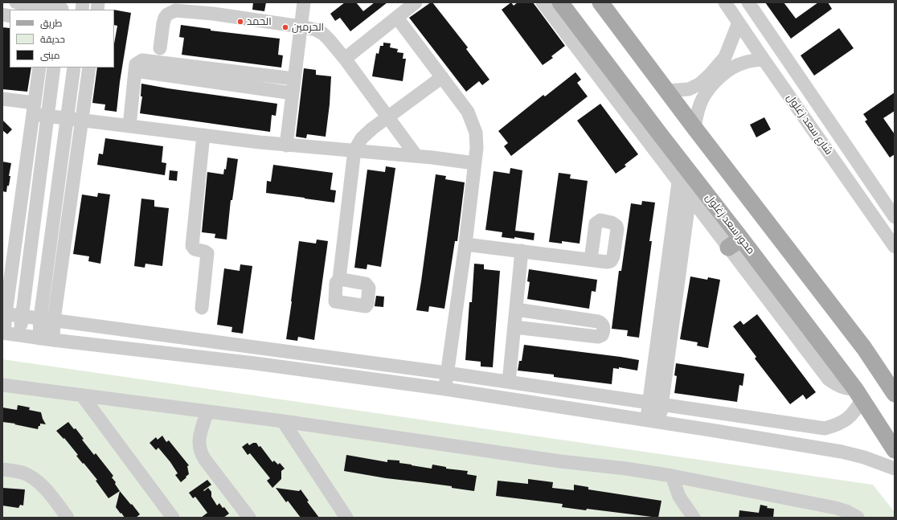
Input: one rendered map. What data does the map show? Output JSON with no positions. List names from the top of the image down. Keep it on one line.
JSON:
{"streets":{"main road":["محور سعد زغلول"],"street":["شارع سعد زغلول"]},"places":["الحمد","الحرمين"],"legend":["طريق","حديقة","مبنى"]}
